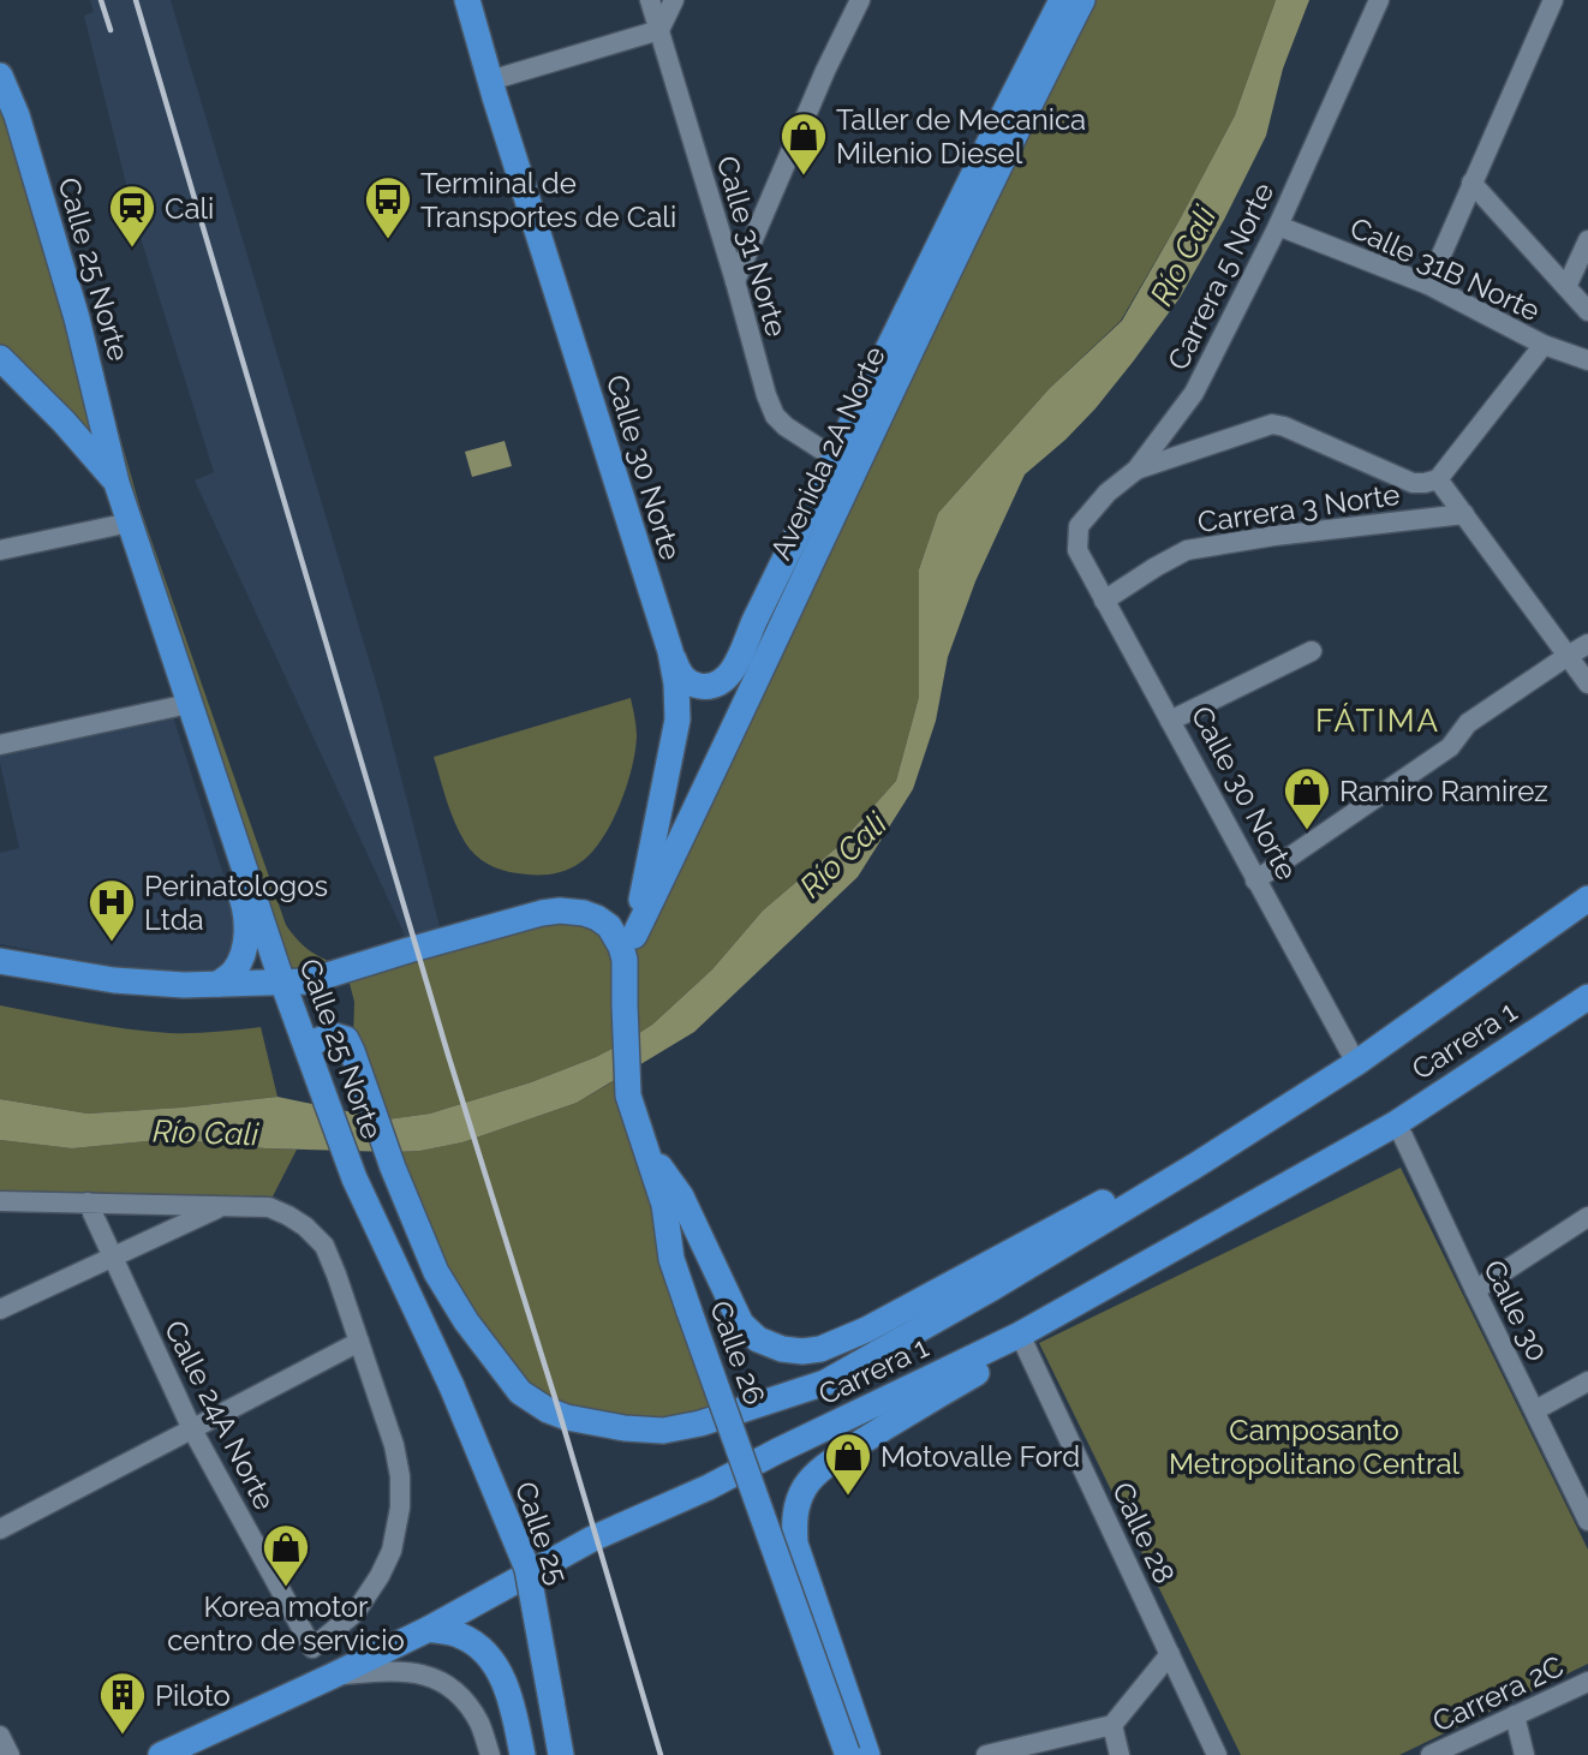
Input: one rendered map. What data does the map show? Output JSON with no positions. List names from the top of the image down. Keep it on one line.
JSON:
{"streets":{"main road":["Calle 25 Norte","Avenida 2A Norte","Calle 30 Norte","Carrera 1","Calle 26","Calle 25"],"street":["Calle 31 Norte","Calle 31B Norte","Carrera 5 Norte","Carrera 3 Norte","Calle 30","Calle 24A Norte","Calle 28","Carrera 2C"]},"crossings":[["Calle 31 Norte","Avenida 2A Norte"],["Calle 25 Norte","Carrera 1"],["Calle 25 Norte","Calle 25"],["Calle 31B Norte","Carrera 5 Norte"],["Carrera 5 Norte","Calle 30 Norte"],["Avenida 2A Norte","Calle 30 Norte"],["Calle 30 Norte","Carrera 3 Norte"],["Calle 30 Norte","Carrera 1"],["Calle 30 Norte","Calle 26"],["Carrera 1","Calle 30"],["Carrera 1","Calle 28"]],"districts":["FÁTIMA"],"water":["Río Cali"],"parks":["Camposanto Metropolitano Central"],"places":{"shop":["Taller de Mecanica Milenio Diesel","Ramiro Ramirez","Motovalle Ford","Korea motor centro de servicio"],"bus stop":["Terminal de Transportes de Cali"],"station":["Cali"],"hospital":["Perinatologos Ltda"],"building":["Piloto"]}}
